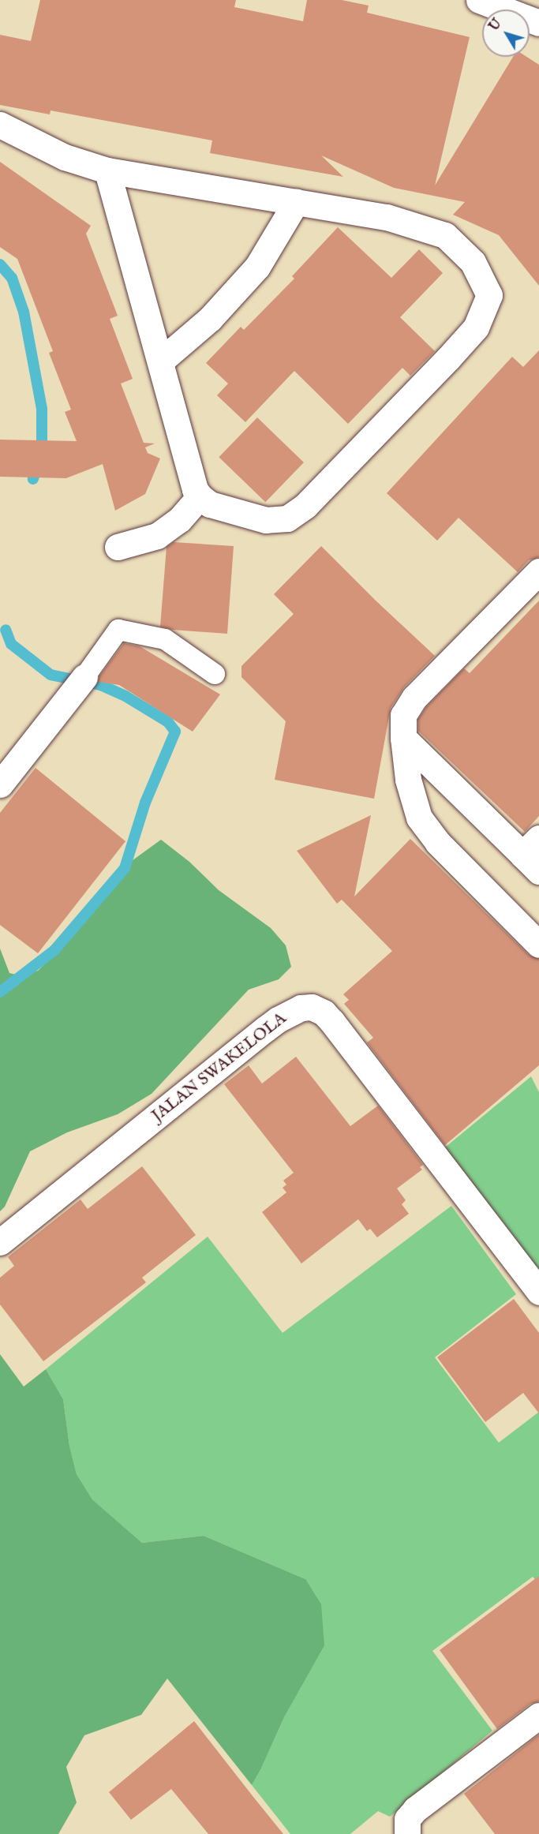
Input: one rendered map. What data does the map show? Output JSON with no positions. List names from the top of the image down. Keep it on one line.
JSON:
{"streets":{"street":["JALAN SWAKELOLA"]},"north":"top left"}
